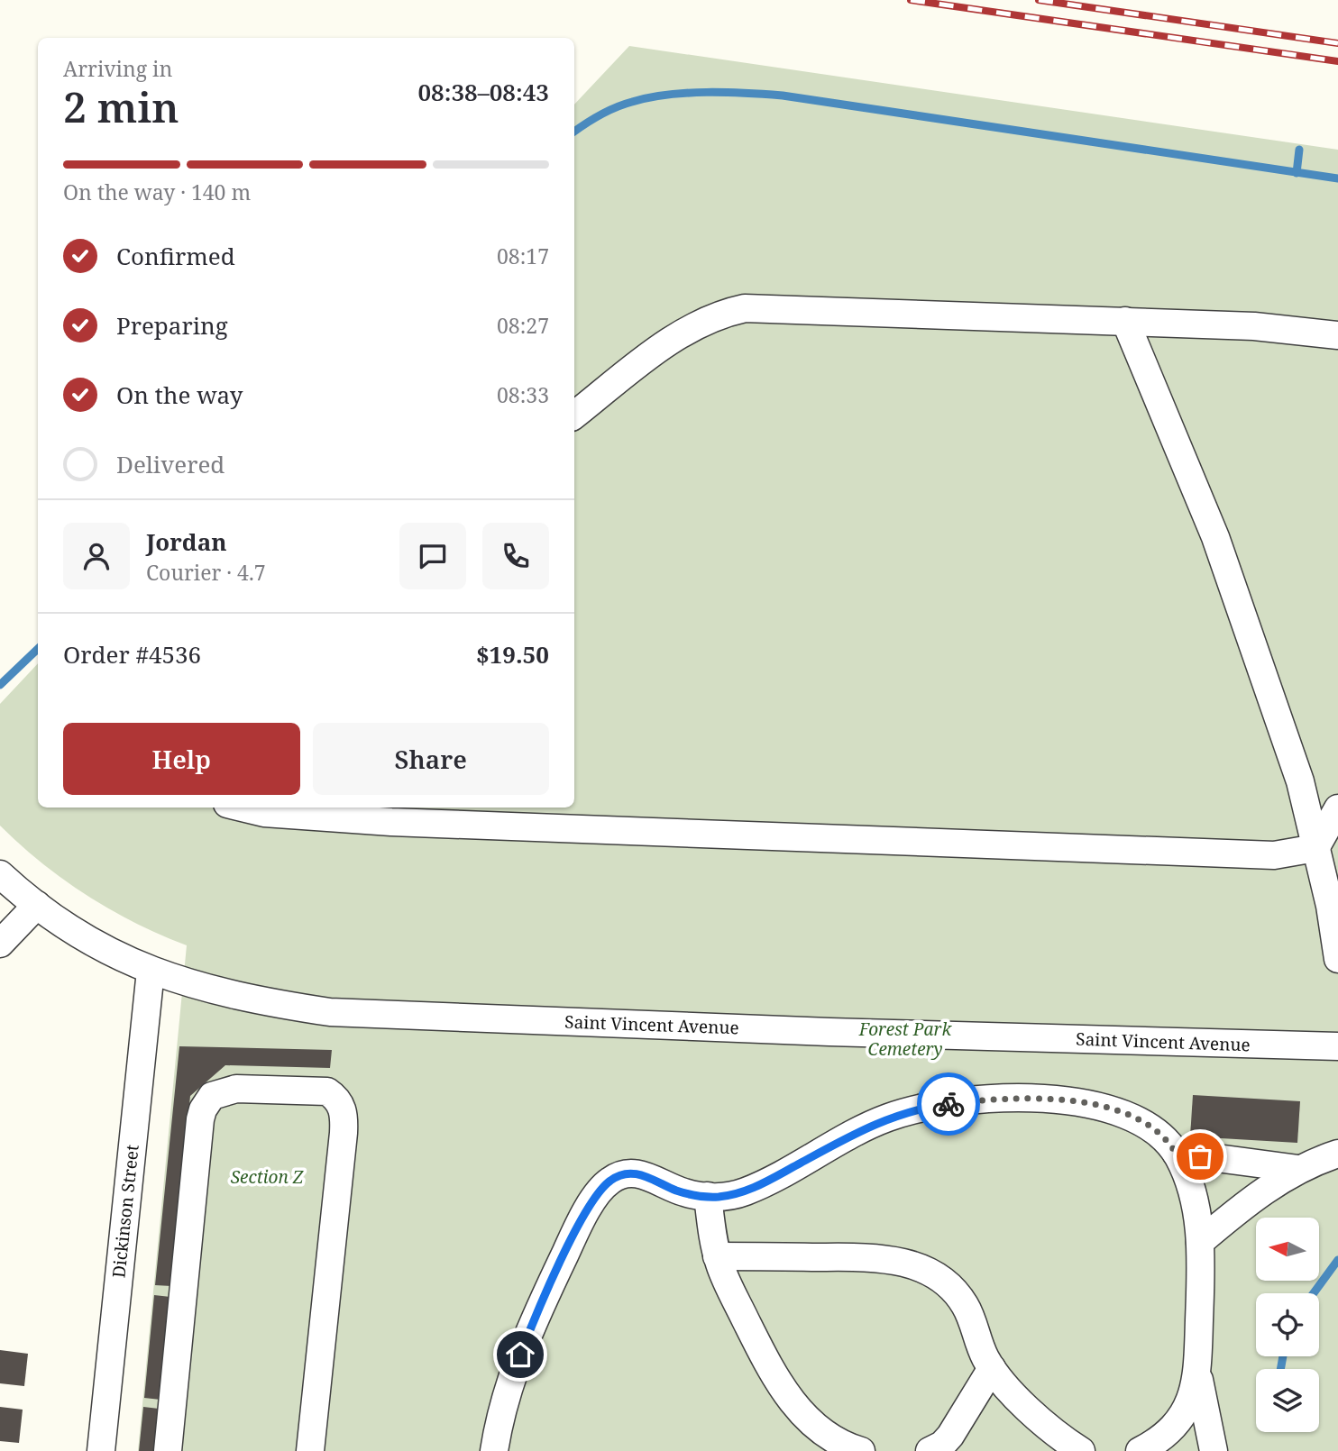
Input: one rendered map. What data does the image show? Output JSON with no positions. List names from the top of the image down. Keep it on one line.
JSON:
{"streets":{"street":["Saint Vincent Avenue","Dickinson Street"]},"crossings":[["Saint Vincent Avenue","Dickinson Street"]],"parks":["Forest Park Cemetery","Section Z"],"north":"left","page":{"heading":["2 min","Arriving in","08:38–08:43"],"panel":["Jordan","Courier · 4.7","Order #4536","$19.50"],"bar":"On the way · 140 m","list":[["Confirmed","08:17"],["Preparing","08:27"],["On the way","08:33"],"Delivered"],"buttons":["Help","Share"]}}
